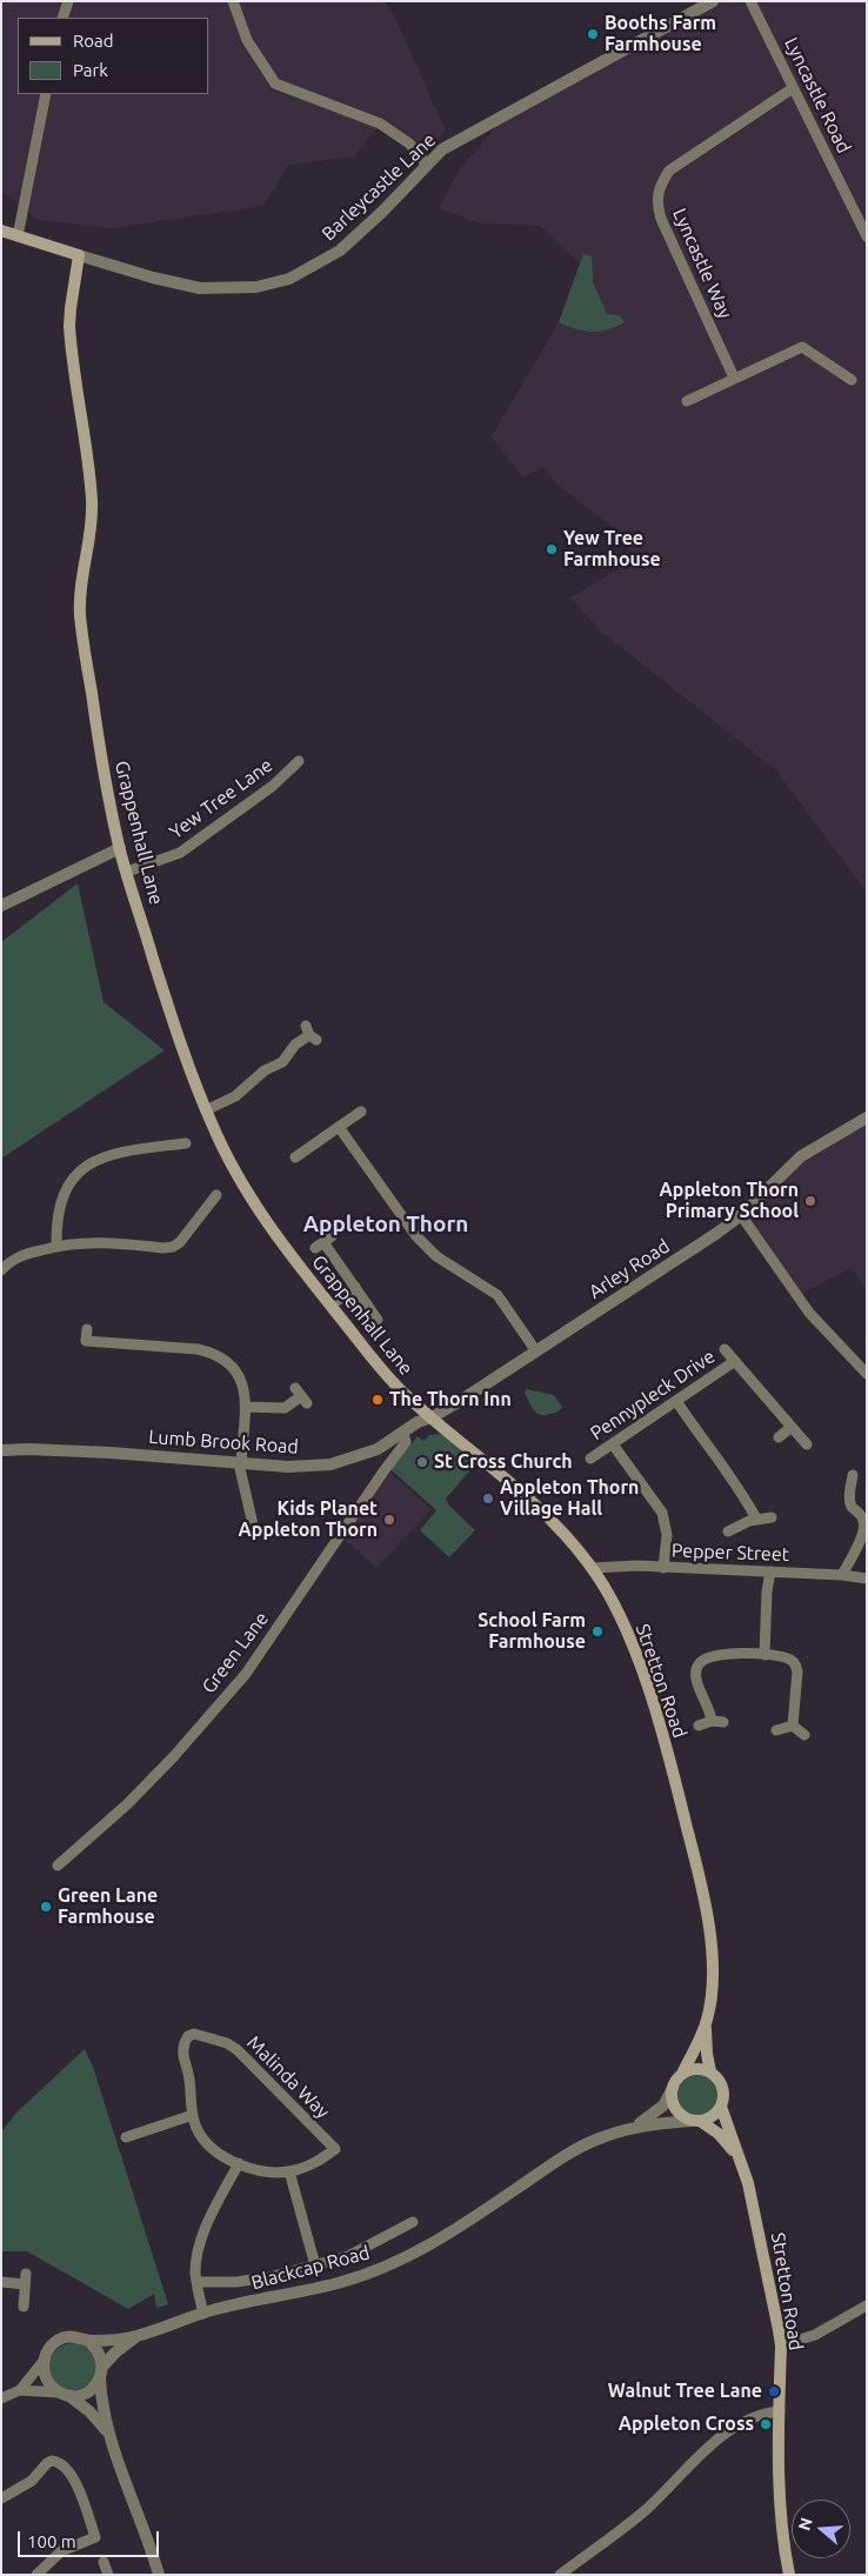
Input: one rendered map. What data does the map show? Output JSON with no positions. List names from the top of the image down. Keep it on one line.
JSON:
{"streets":{"main road":["Grappenhall Lane","Stretton Road"],"street":["Lyncastle Road","Barleycastle Lane","Lyncastle Way","Yew Tree Lane","Arley Road","Pennypleck Drive","Lumb Brook Road","Pepper Street","Green Lane","Malinda Way","Blackcap Road"]},"crossings":[["Lyncastle Road","Lyncastle Way"],["Barleycastle Lane","Grappenhall Lane"],["Yew Tree Lane","Grappenhall Lane"],["Grappenhall Lane","Arley Road"],["Grappenhall Lane","Lumb Brook Road"],["Grappenhall Lane","Stretton Road"],["Arley Road","Lumb Brook Road"],["Arley Road","Stretton Road"],["Lumb Brook Road","Green Lane"],["Lumb Brook Road","Stretton Road"],["Pepper Street","Stretton Road"],["Stretton Road","Blackcap Road"]],"districts":["Appleton Thorn"],"places":["Booths Farm Farmhouse","Yew Tree Farmhouse","Appleton Thorn Primary School","The Thorn Inn","St Cross Church","Appleton Thorn Village Hall","Kids Planet Appleton Thorn","School Farm Farmhouse","Green Lane Farmhouse","Walnut Tree Lane","Appleton Cross"],"legend":["Road","Park"],"scale_bar":"100 m","north":"left"}
